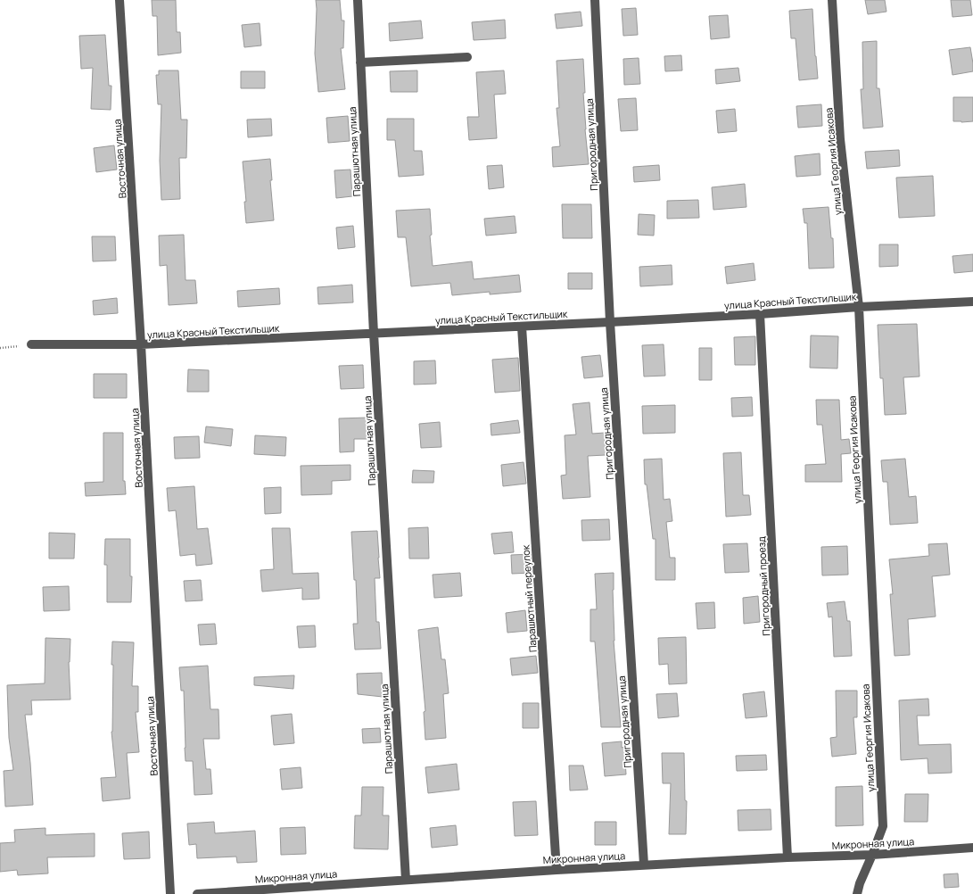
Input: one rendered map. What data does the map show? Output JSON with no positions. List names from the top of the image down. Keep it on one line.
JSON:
{"streets":{"street":["Пригородная улица","Парашютная улица","Восточная улица","улица Георгия Исакова","улица Красный Текстильщик","Пригородный проезд","Парашютный переулок","Микронная улица"]},"crossings":[["Пригородная улица","улица Красный Текстильщик"],["Пригородная улица","Микронная улица"],["Парашютная улица","улица Красный Текстильщик"],["Парашютная улица","Микронная улица"],["Восточная улица","улица Красный Текстильщик"],["улица Георгия Исакова","улица Красный Текстильщик"],["улица Георгия Исакова","Микронная улица"],["улица Красный Текстильщик","Пригородный проезд"],["улица Красный Текстильщик","Парашютный переулок"],["Пригородный проезд","Микронная улица"],["Парашютный переулок","Микронная улица"]]}
